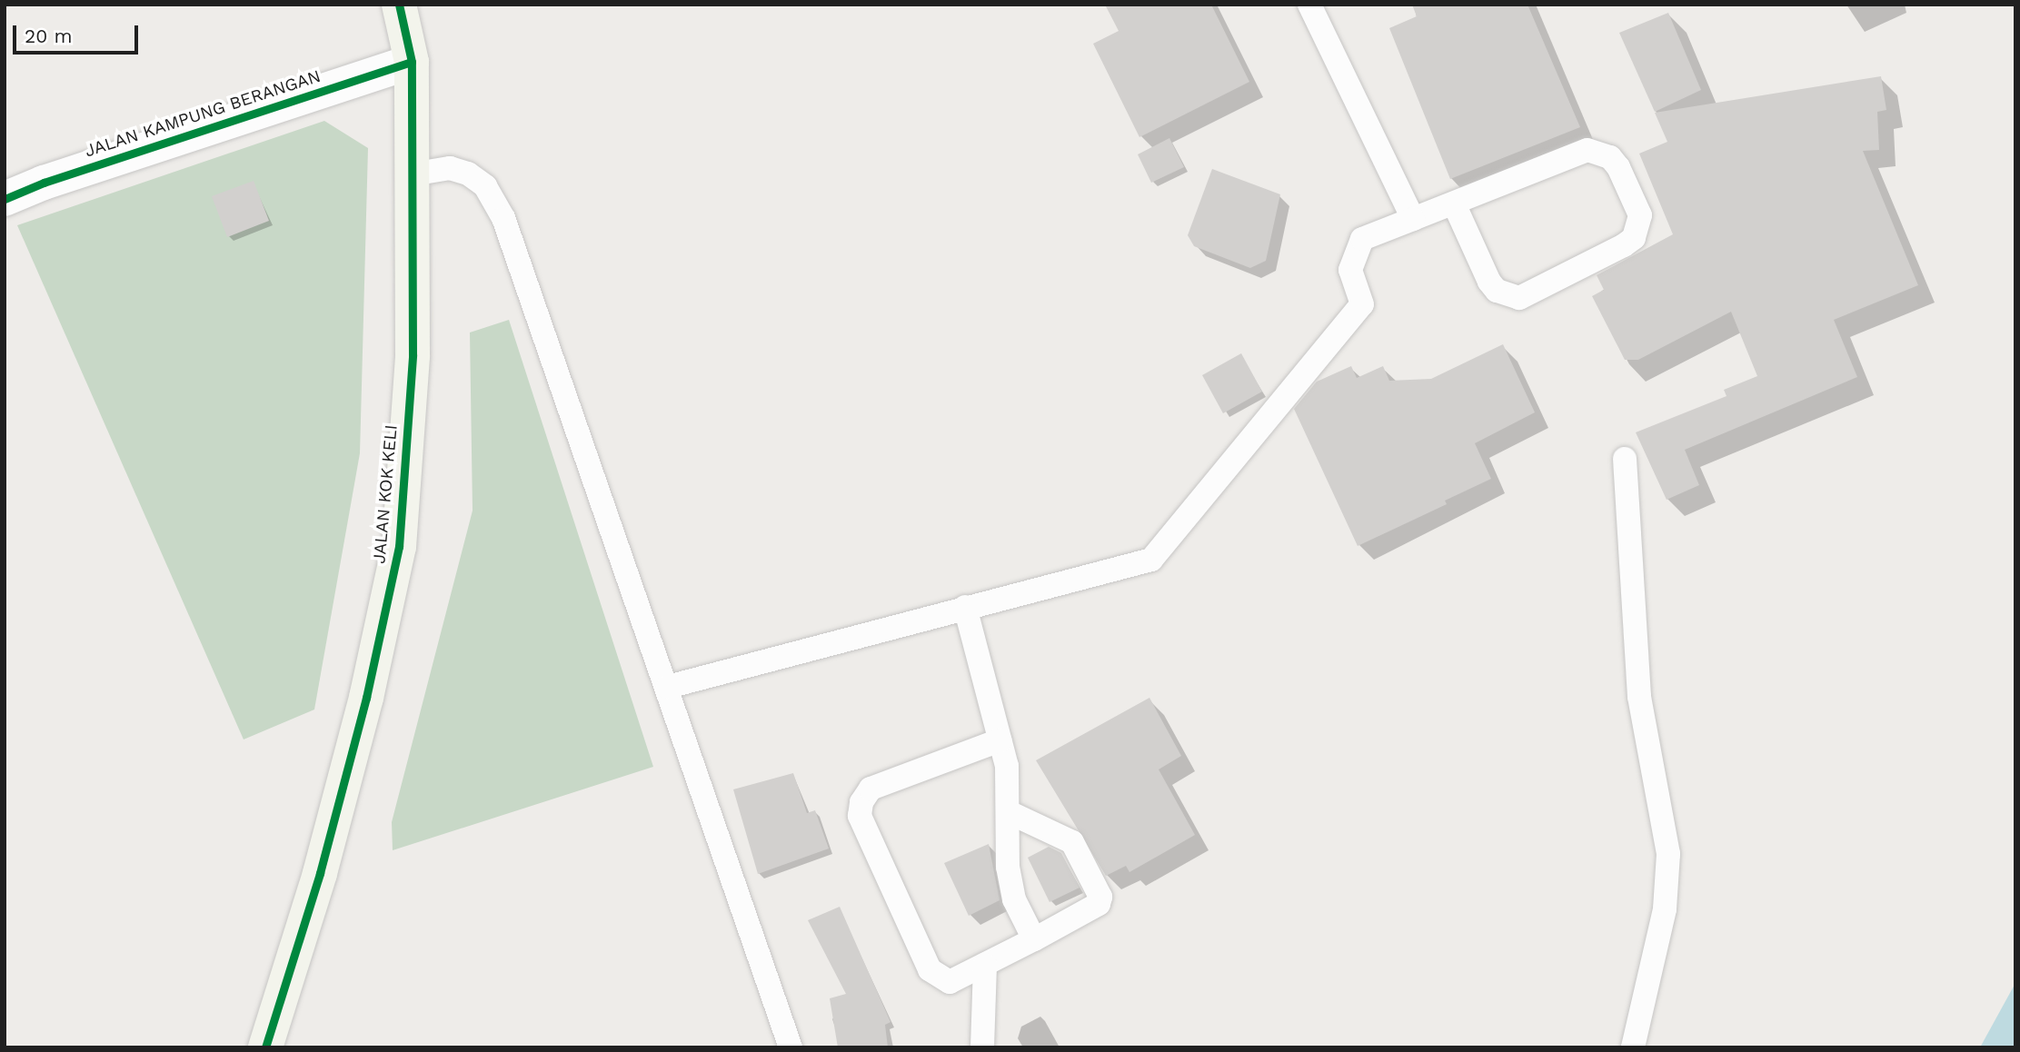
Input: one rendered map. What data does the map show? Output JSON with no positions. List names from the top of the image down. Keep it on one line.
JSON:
{"streets":{"street":["JALAN KAMPUNG BERANGAN","JALAN KOK KELI"]},"crossings":[["JALAN KAMPUNG BERANGAN","JALAN KOK KELI"]],"scale_bar":"20 m"}
